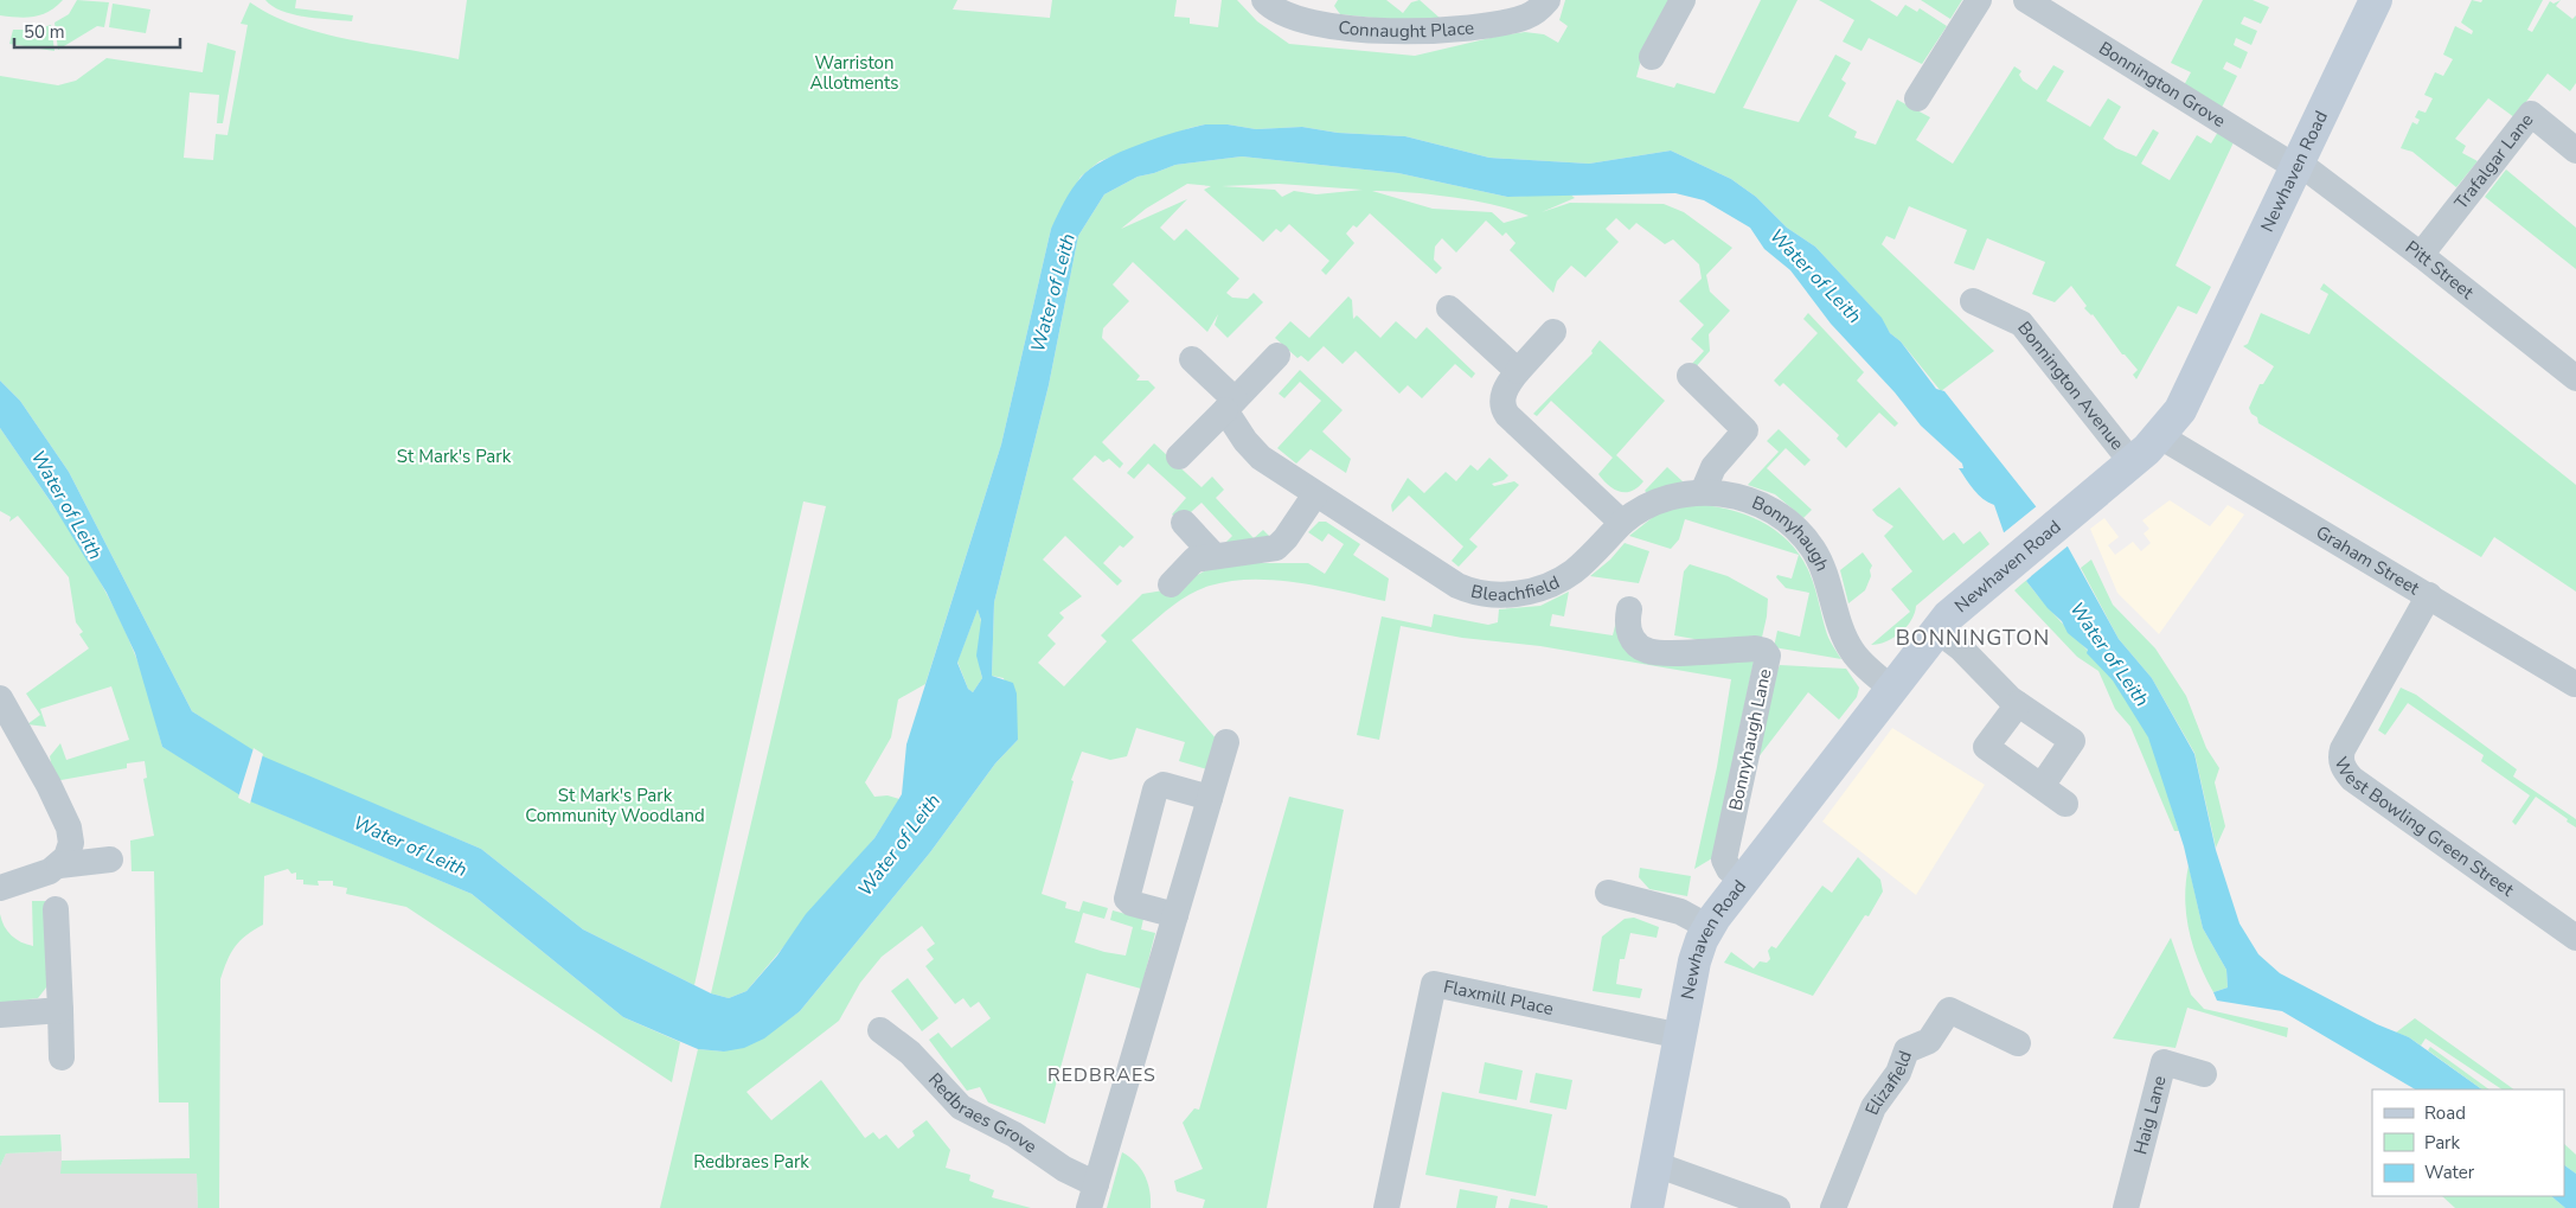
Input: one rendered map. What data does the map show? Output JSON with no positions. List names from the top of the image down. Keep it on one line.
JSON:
{"streets":{"street":["Connaught Place","Bonnington Grove","Trafalgar Lane","Newhaven Road","Pitt Street","Bonnington Avenue","Bonnyhaugh","Graham Street","Bleachfield","Bonnyhaugh Lane","West Bowling Green Street","Flaxmill Place","Elizafield","Redbraes Grove","Haig Lane"]},"crossings":[["Bonnington Grove","Newhaven Road"],["Bonnington Grove","Pitt Street"],["Trafalgar Lane","Pitt Street"],["Newhaven Road","Pitt Street"],["Newhaven Road","Bonnington Avenue"],["Newhaven Road","Bonnyhaugh"],["Newhaven Road","Graham Street"],["Newhaven Road","Bonnyhaugh Lane"],["Newhaven Road","Flaxmill Place"],["Bonnyhaugh","Bleachfield"],["Graham Street","West Bowling Green Street"]],"districts":["BONNINGTON","REDBRAES"],"water":["Water of Leith"],"parks":["Warriston Allotments","St Mark's Park","St Mark's Park Community Woodland","Redbraes Park"],"legend":["Road","Park","Water"],"scale_bar":"50 m"}
